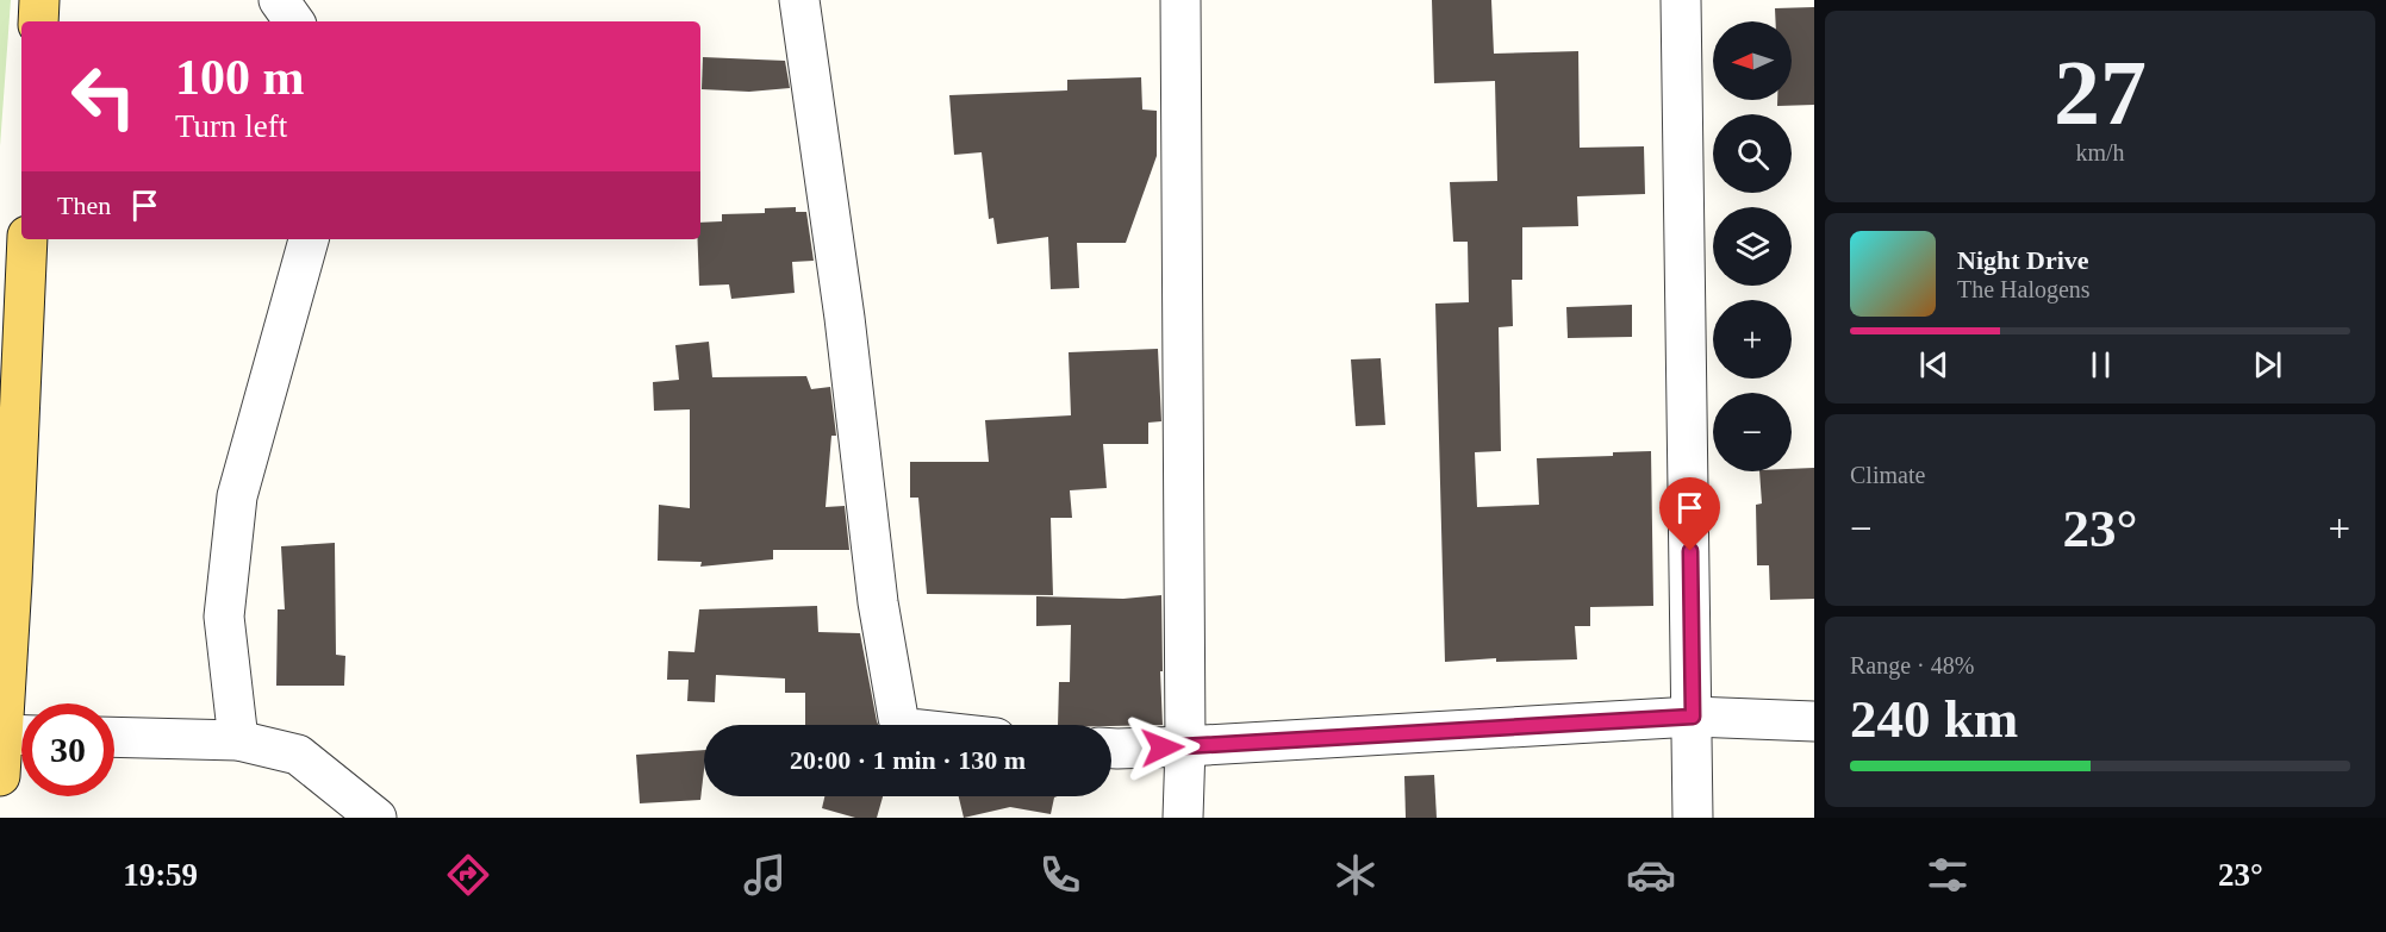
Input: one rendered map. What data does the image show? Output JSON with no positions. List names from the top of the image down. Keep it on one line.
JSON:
{"north":"left","page":{"tile":[["27","km/h"],"Climate",["Range · 48%","240 km"]],"map_buttons":["+","−"],"turn":["100 m","Turn left"],"then":"Then","song":["Night Drive","The Halogens"],"heat":["−","23°","+"],"limit":"30","trip":"20:00 · 1 min · 130 m","tabs":["19:59","23°"]}}
